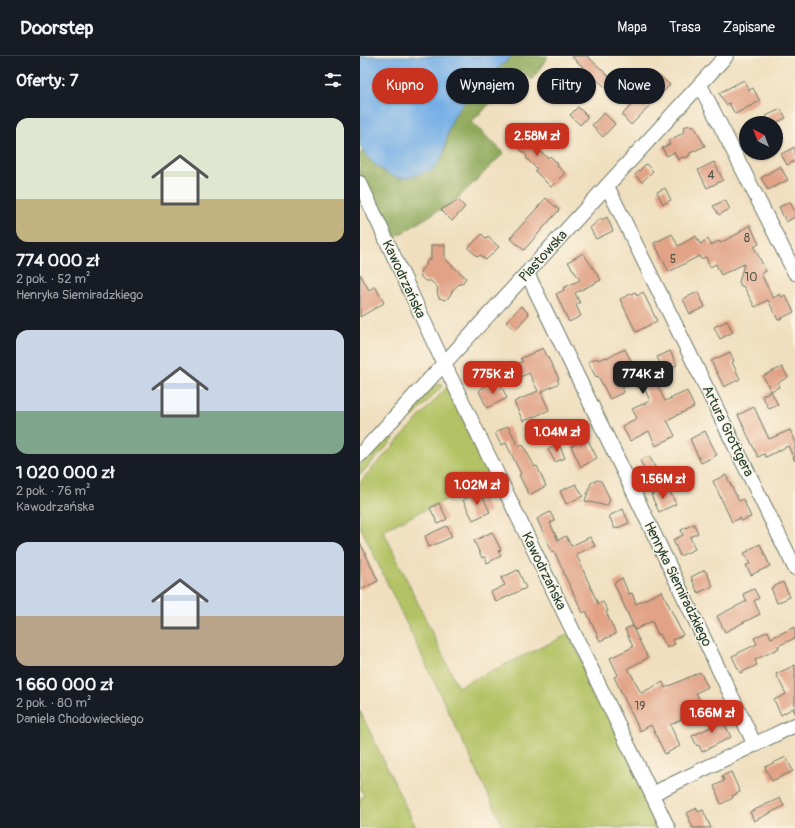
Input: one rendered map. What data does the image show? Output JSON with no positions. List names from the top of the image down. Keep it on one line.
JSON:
{"streets":{"street":["Piastowska","Kawodrzańska","Artura Grottgera","Henryka Siemiradzkiego"]},"crossings":[["Piastowska","Kawodrzańska"],["Piastowska","Artura Grottgera"],["Piastowska","Henryka Siemiradzkiego"]],"house_numbers":["4","8","5","10","19"],"north":"top left","page":{"header":"Doorstep","nav":["Mapa","Trasa","Zapisane"],"heading":"Oferty: 7","chip":["Kupno","Wynajem","Filtry","Nowe"],"list":[{"name":"774 000 zł","note":"2 pok. · 52 m² · Henryka Siemiradzkiego"},{"name":"1 020 000 zł","note":"2 pok. · 76 m² · Kawodrzańska"},{"name":"1 660 000 zł","note":"2 pok. · 80 m² · Daniela Chodowieckiego"}],"price":["2.58M zł","775K zł","774K zł","1.04M zł","1.56M zł","1.02M zł","1.66M zł"]}}
